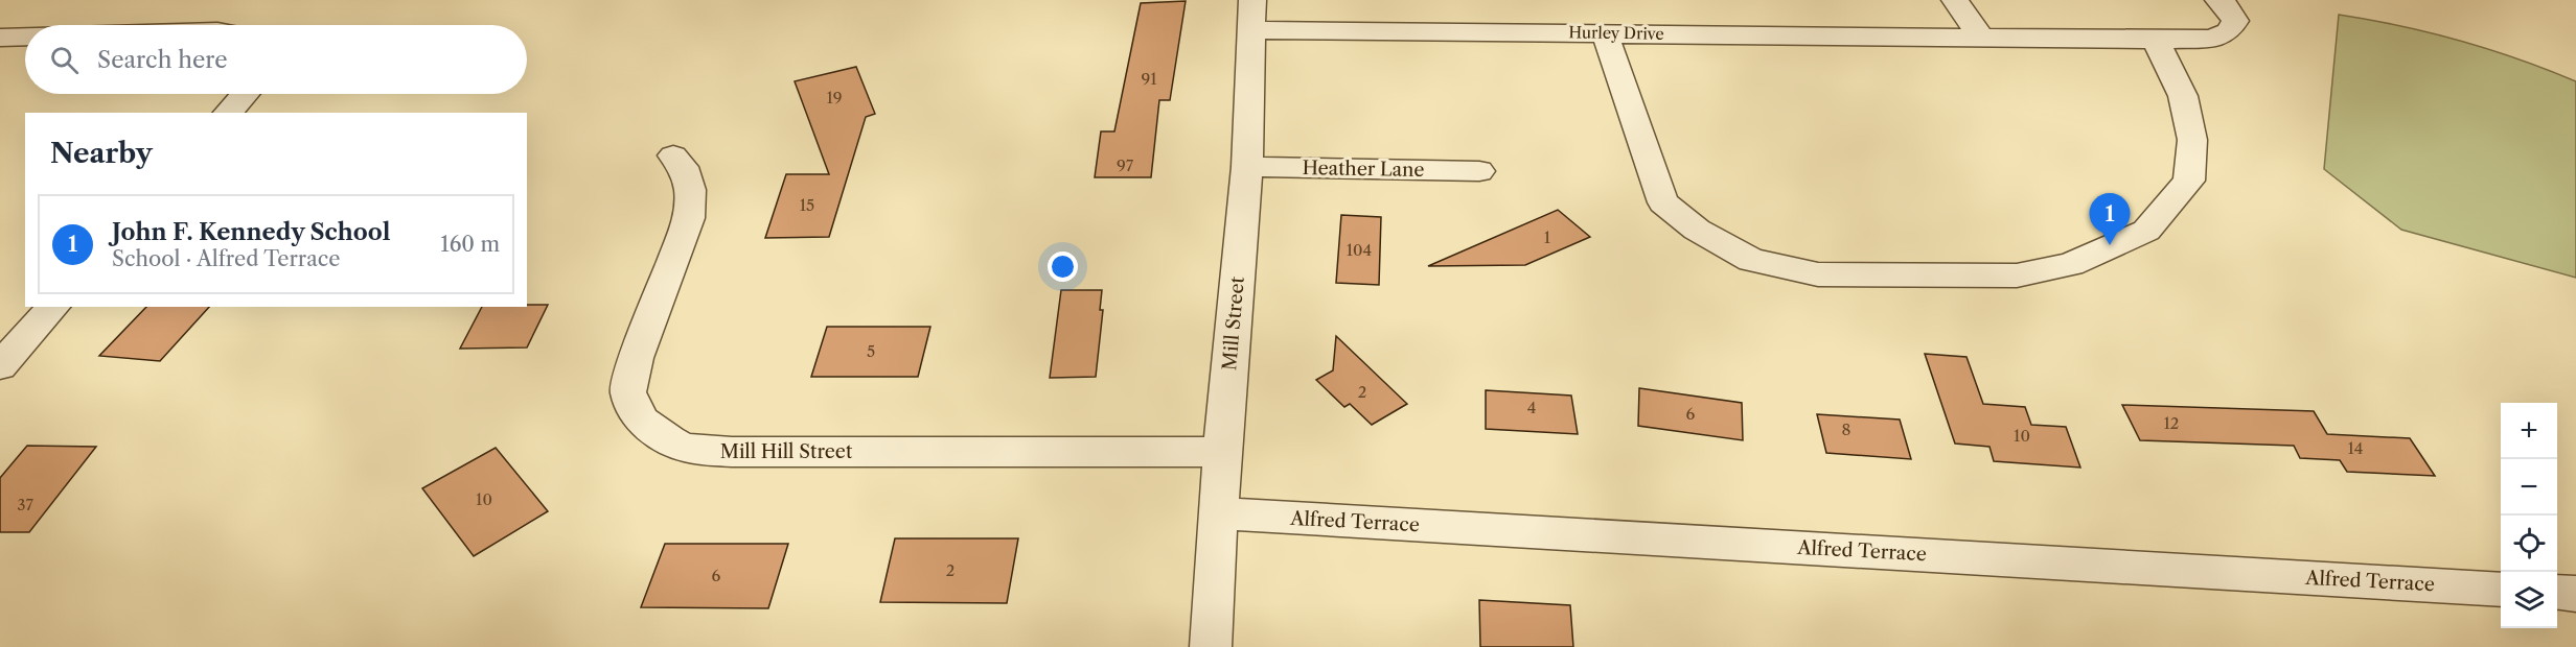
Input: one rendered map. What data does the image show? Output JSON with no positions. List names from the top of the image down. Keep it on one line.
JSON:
{"streets":{"street":["Hurley Drive","Heather Lane","Mill Street","Mill Hill Street","Alfred Terrace"]},"crossings":[["Hurley Drive","Mill Street"],["Heather Lane","Mill Street"],["Mill Street","Mill Hill Street"],["Mill Street","Alfred Terrace"]],"house_numbers":["91","19","97","15","1","104","5","2","4","6","12","8","10","14","10","37","2","6"],"page":{"search":"Search here","heading":"Nearby","pins":"1","list":[{"mark":"1","name":"John F. Kennedy School","note":"School · Alfred Terrace","value":"160 m"}],"map_buttons":["+","−"]}}
